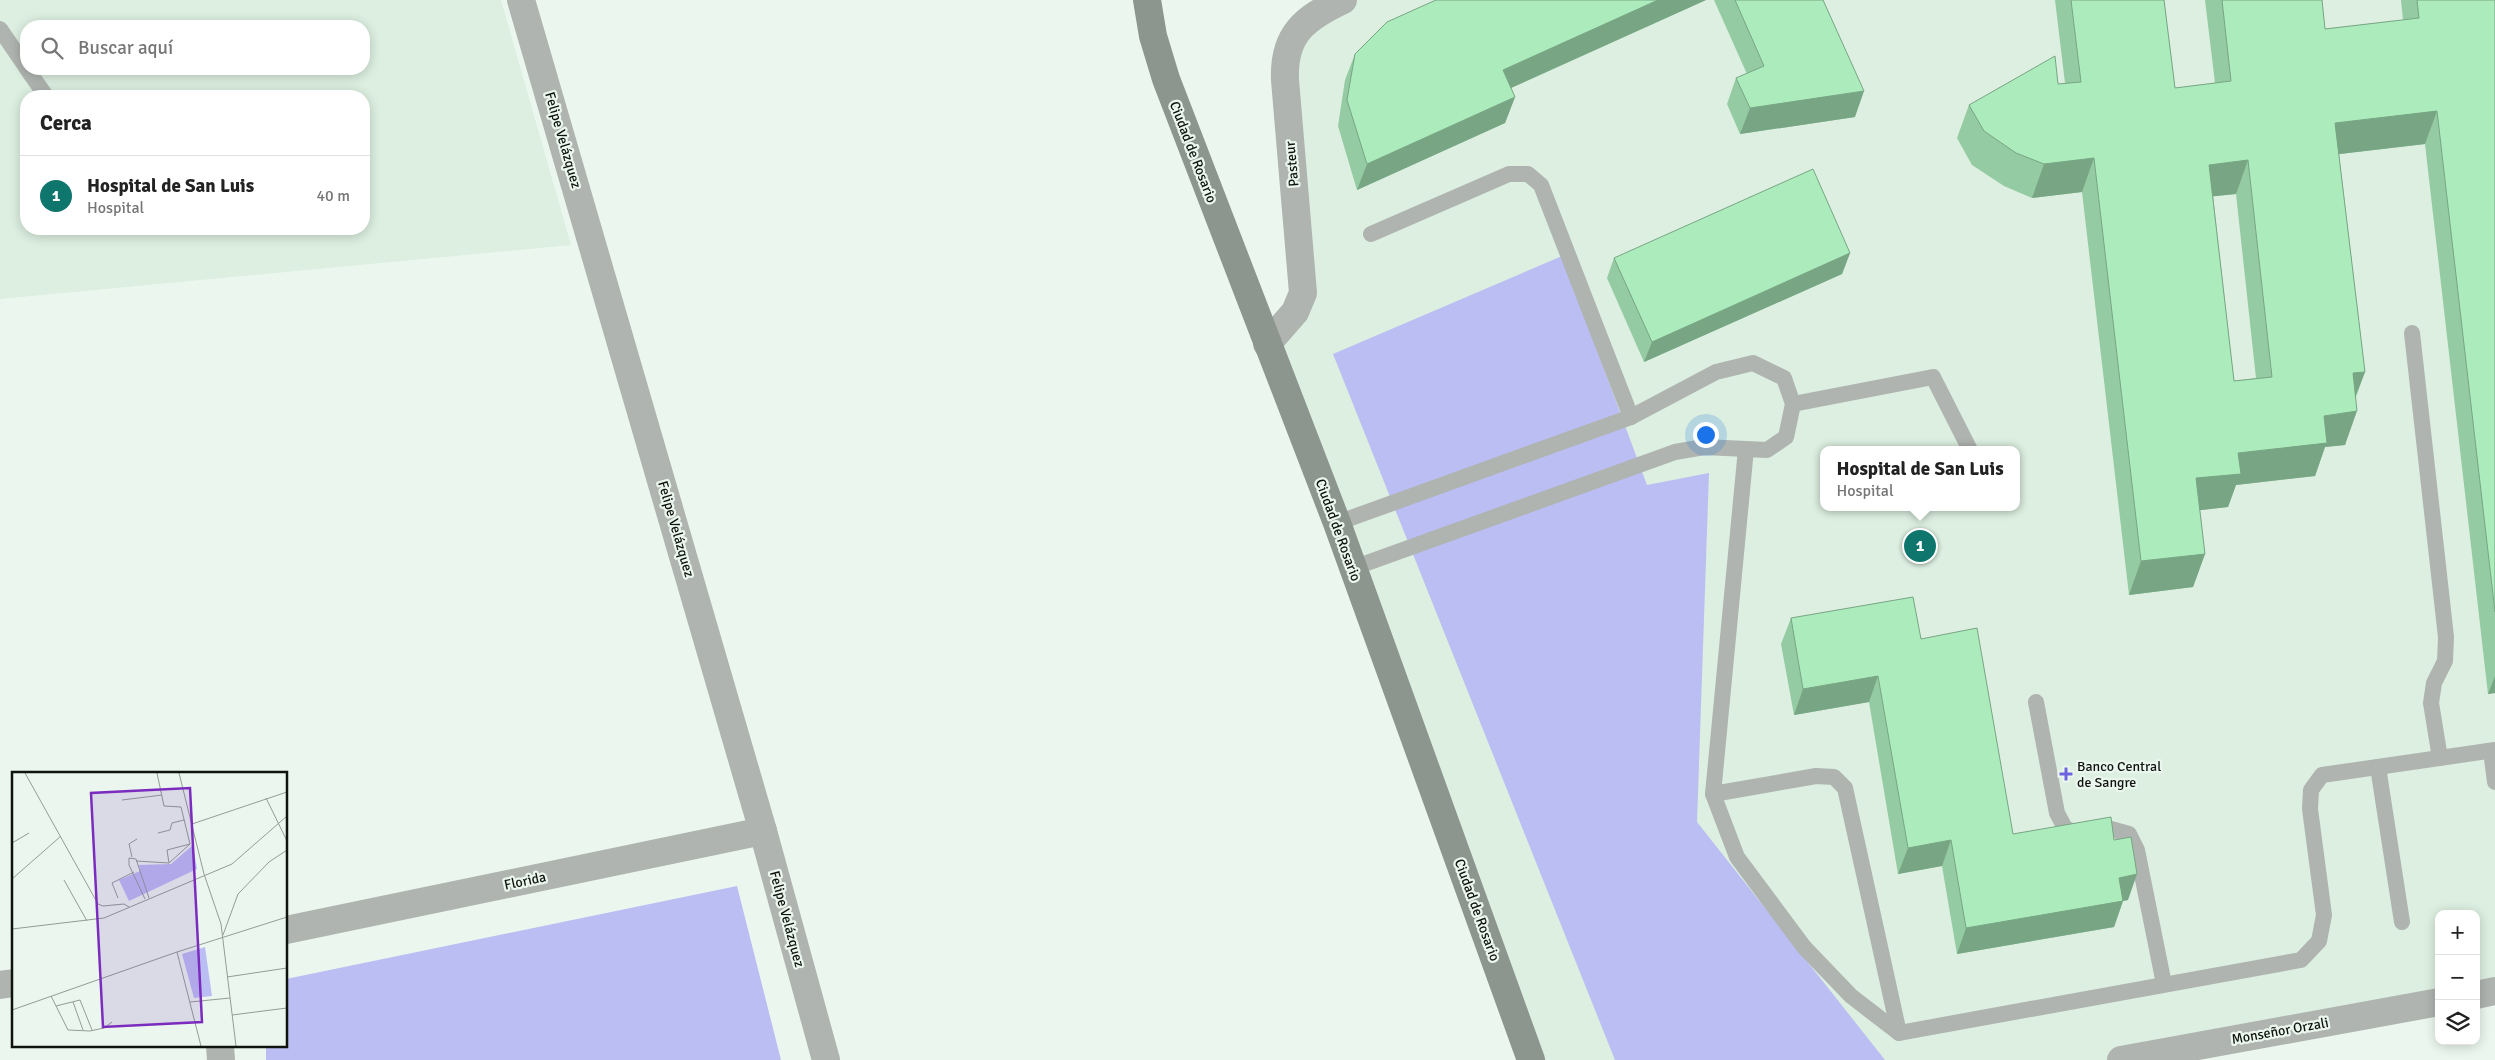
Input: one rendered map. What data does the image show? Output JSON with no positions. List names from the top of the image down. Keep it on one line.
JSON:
{"streets":{"main road":["Ciudad de Rosario"],"street":["Felipe Velázquez","Pasteur","Florida","Monseñor Orzali"]},"crossings":[["Felipe Velázquez","Florida"],["Ciudad de Rosario","Pasteur"]],"places":{"health":["Banco Central de Sangre"]},"page":{"search":"Buscar aquí","heading":"Cerca","list":[{"mark":"1","name":"Hospital de San Luis","note":"Hospital","value":"40 m"}],"popup":["Hospital de San Luis","Hospital"],"pins":"1","map_buttons":["+","−"]}}
